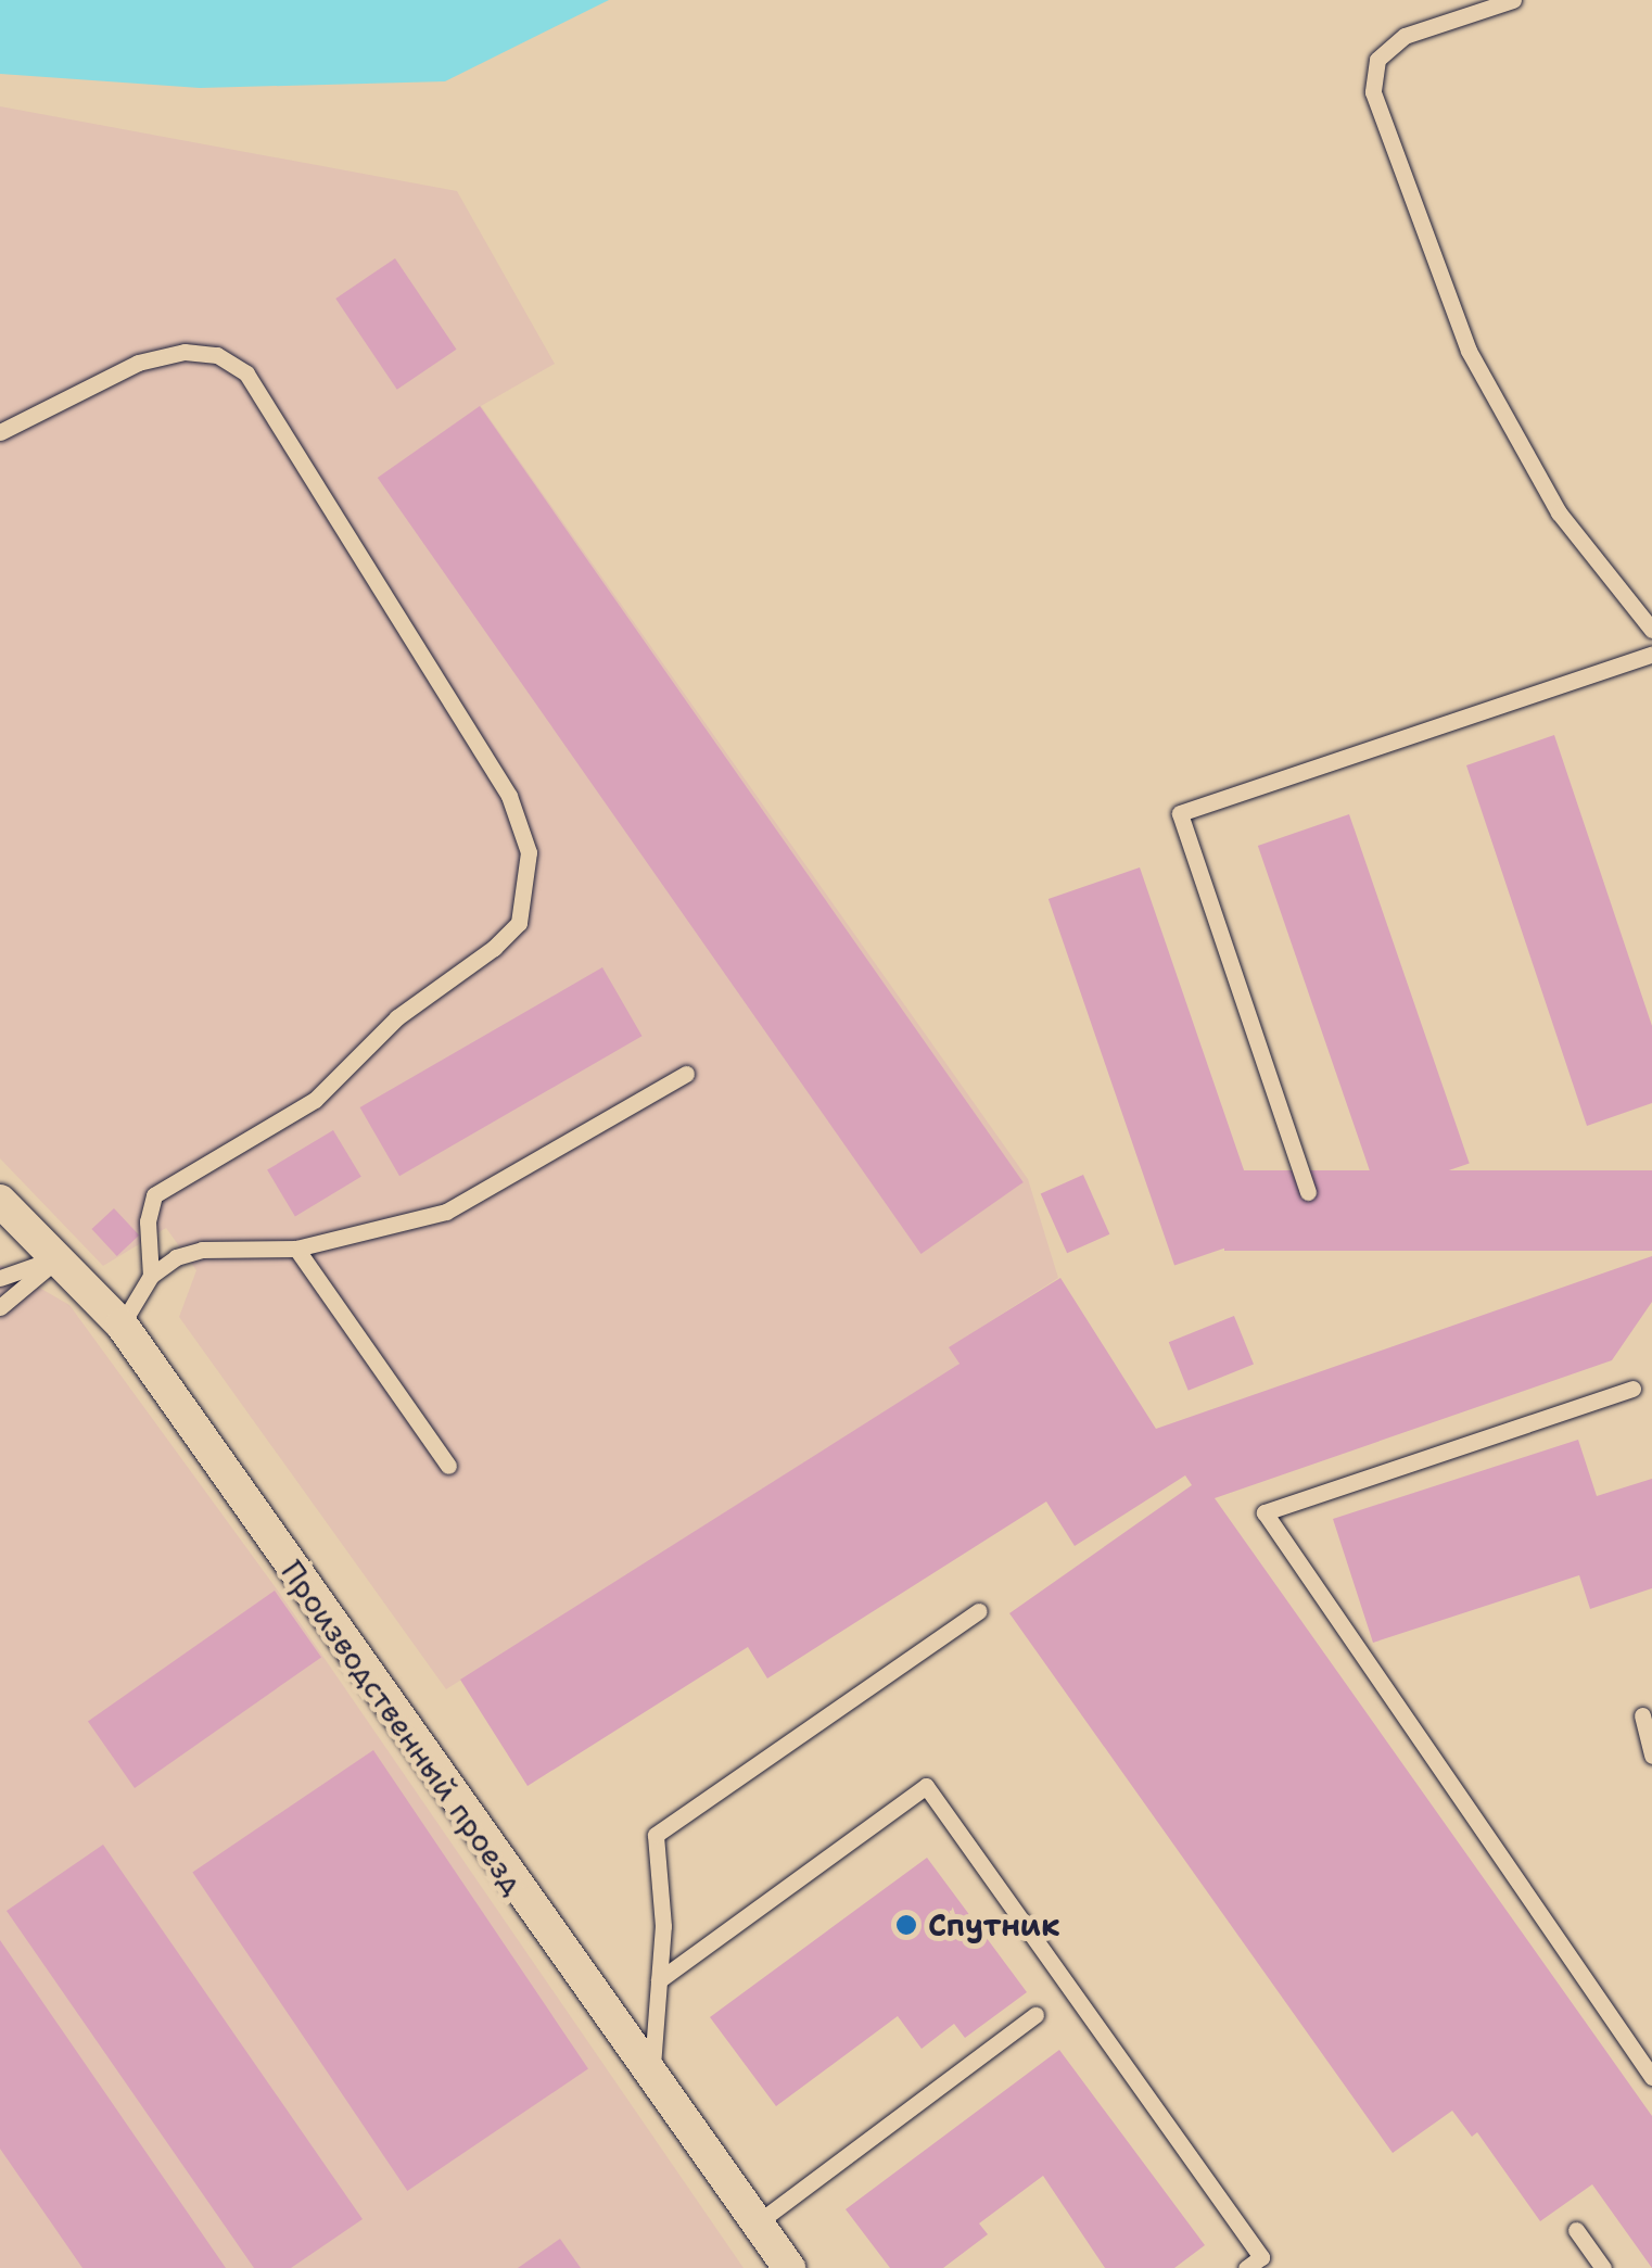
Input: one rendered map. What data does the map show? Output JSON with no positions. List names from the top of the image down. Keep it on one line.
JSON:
{"streets":{"street":["Производственный проезд"]},"places":["Спутник"]}
